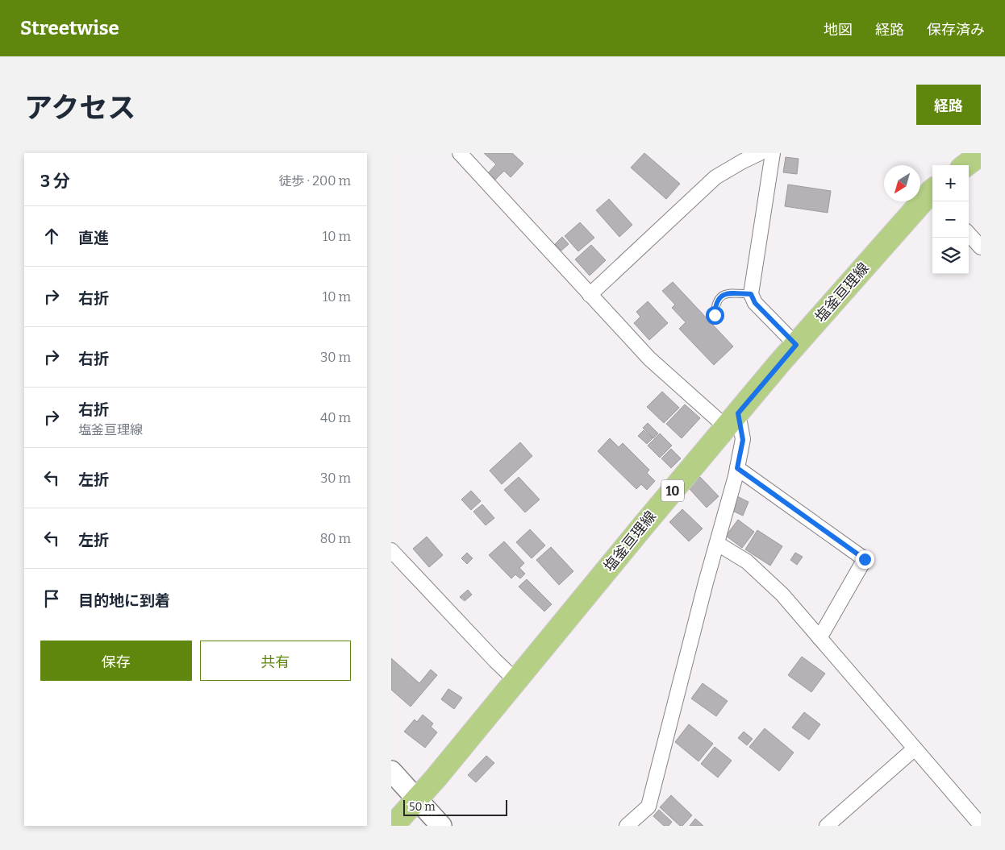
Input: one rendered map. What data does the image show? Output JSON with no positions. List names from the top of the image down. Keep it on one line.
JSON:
{"streets":{"main road":["塩釜亘理線","10"]},"scale_bar":"50 m","north":"bottom left","page":{"header":"Streetwise","nav":["地図","経路","保存済み"],"title":"アクセス","buttons":["経路",["保存","共有"]],"heading":["3 分","徒歩 · 200 m"],"map_buttons":["+","−"],"list":[["直進","10 m"],["右折","10 m"],["右折","30 m"],["右折","塩釜亘理線","40 m"],["左折","30 m"],["左折","80 m"],"目的地に到着"],"scale":"50 m"}}
